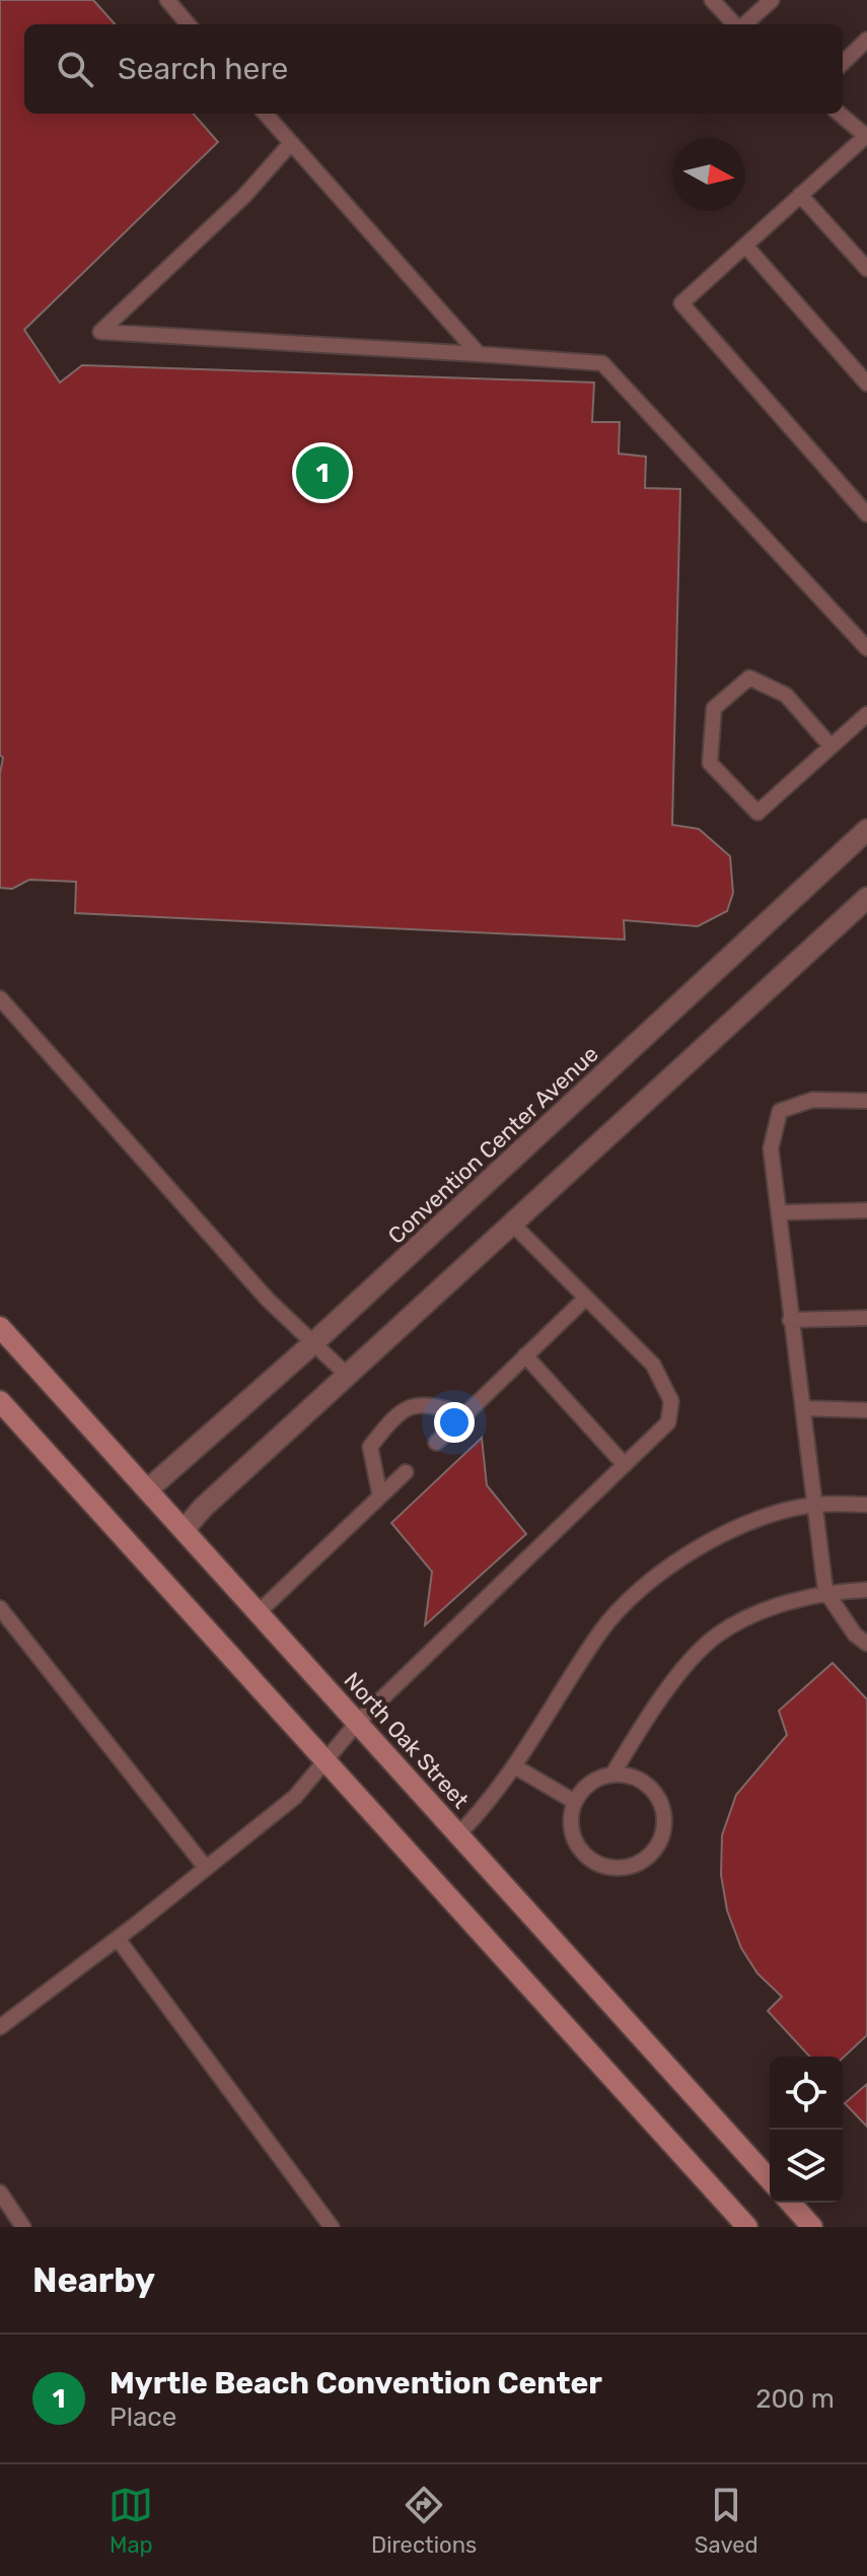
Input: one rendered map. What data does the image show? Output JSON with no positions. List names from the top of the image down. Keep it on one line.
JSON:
{"streets":{"main road":["North Oak Street"],"street":["Convention Center Avenue"]},"crossings":[["Convention Center Avenue","North Oak Street"]],"north":"right","page":{"search":"Search here","pins":"1","heading":"Nearby","list":[{"mark":"1","name":"Myrtle Beach Convention Center","note":"Place","value":"200 m"}],"nav":["Map","Directions","Saved"]}}
